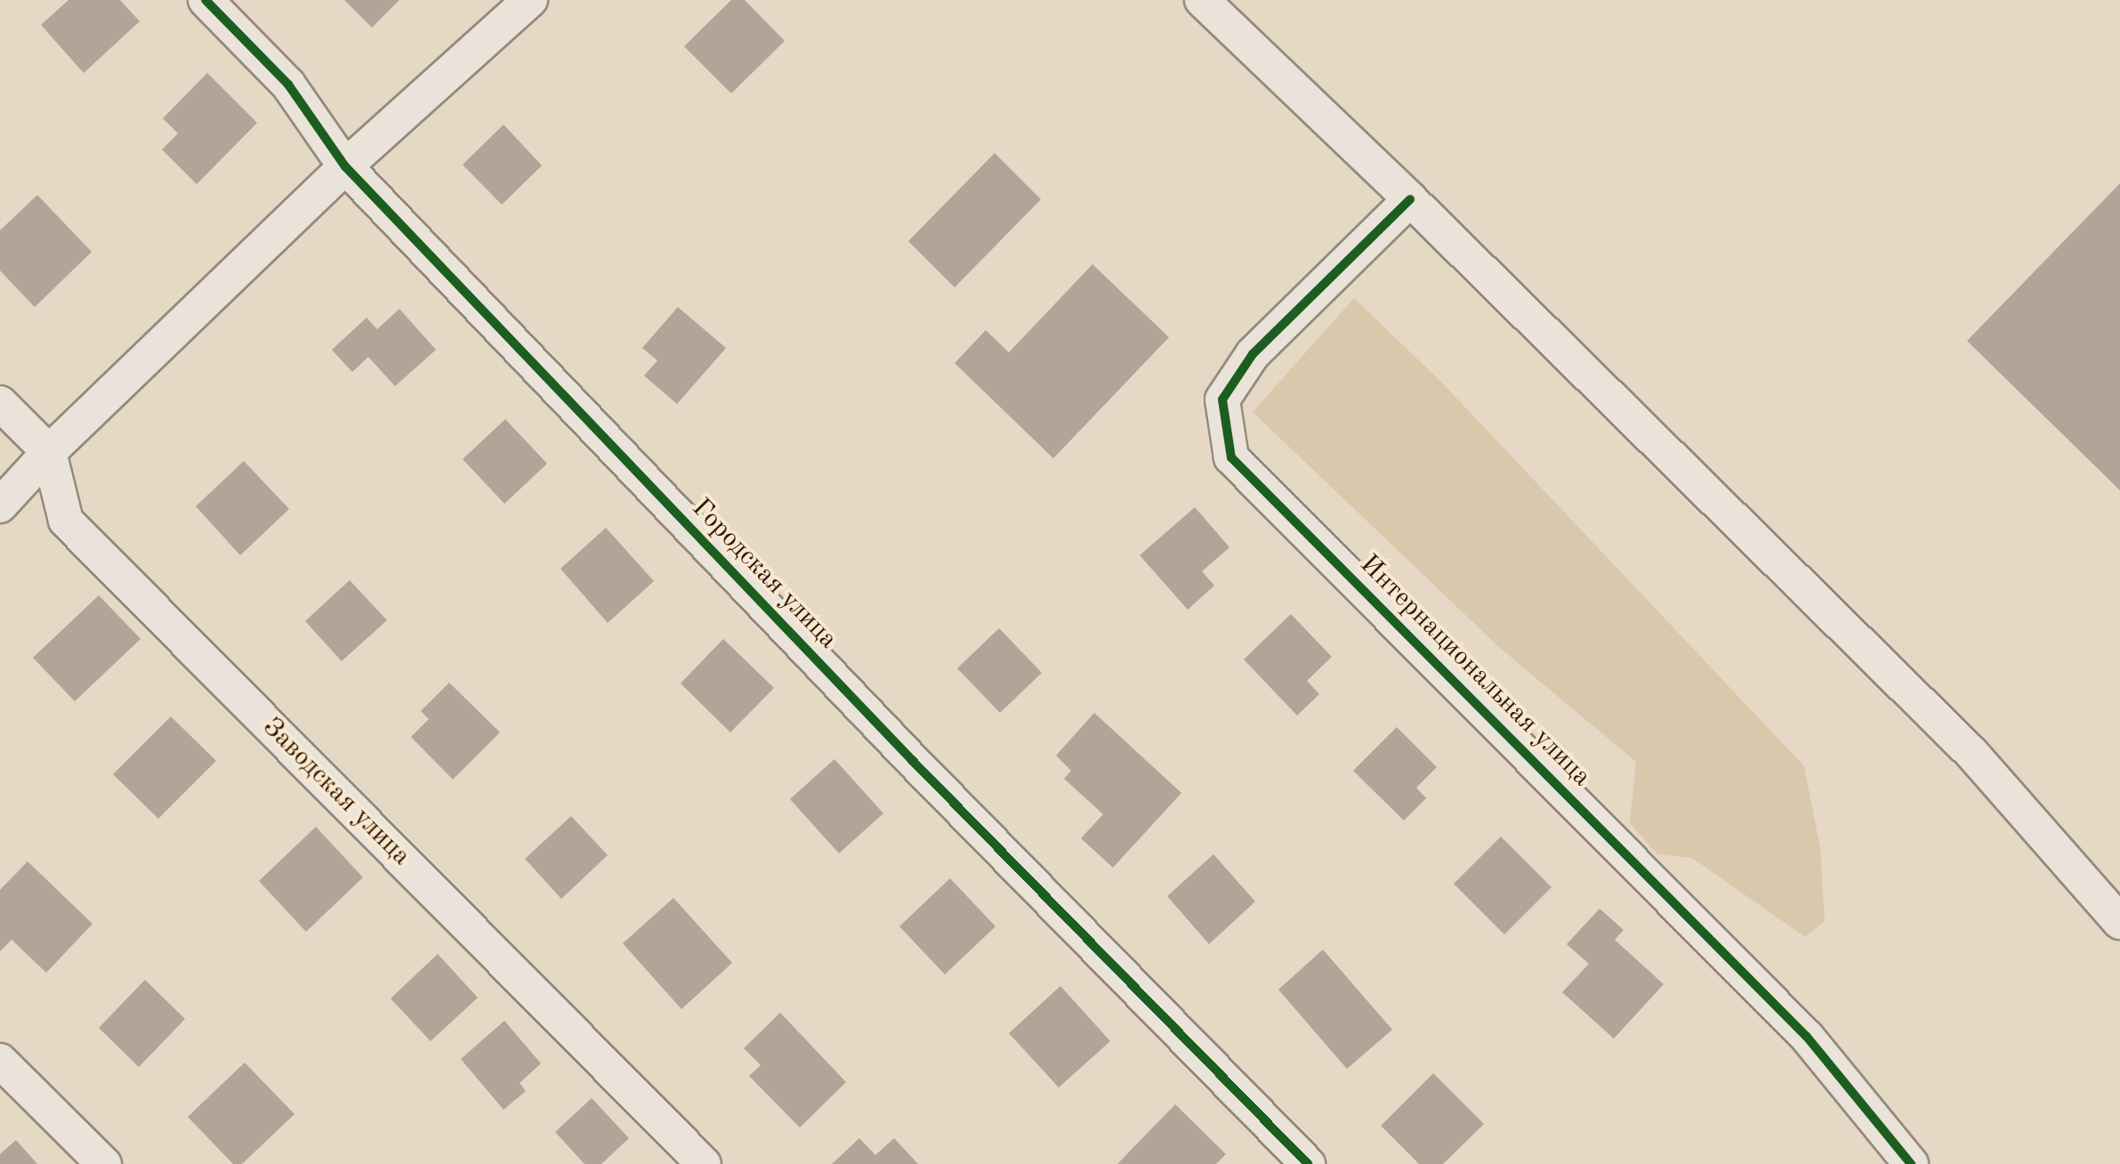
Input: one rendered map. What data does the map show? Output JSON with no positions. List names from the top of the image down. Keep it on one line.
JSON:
{"streets":{"street":["Городская улица","Интернациональная улица","Заводская улица"]}}
